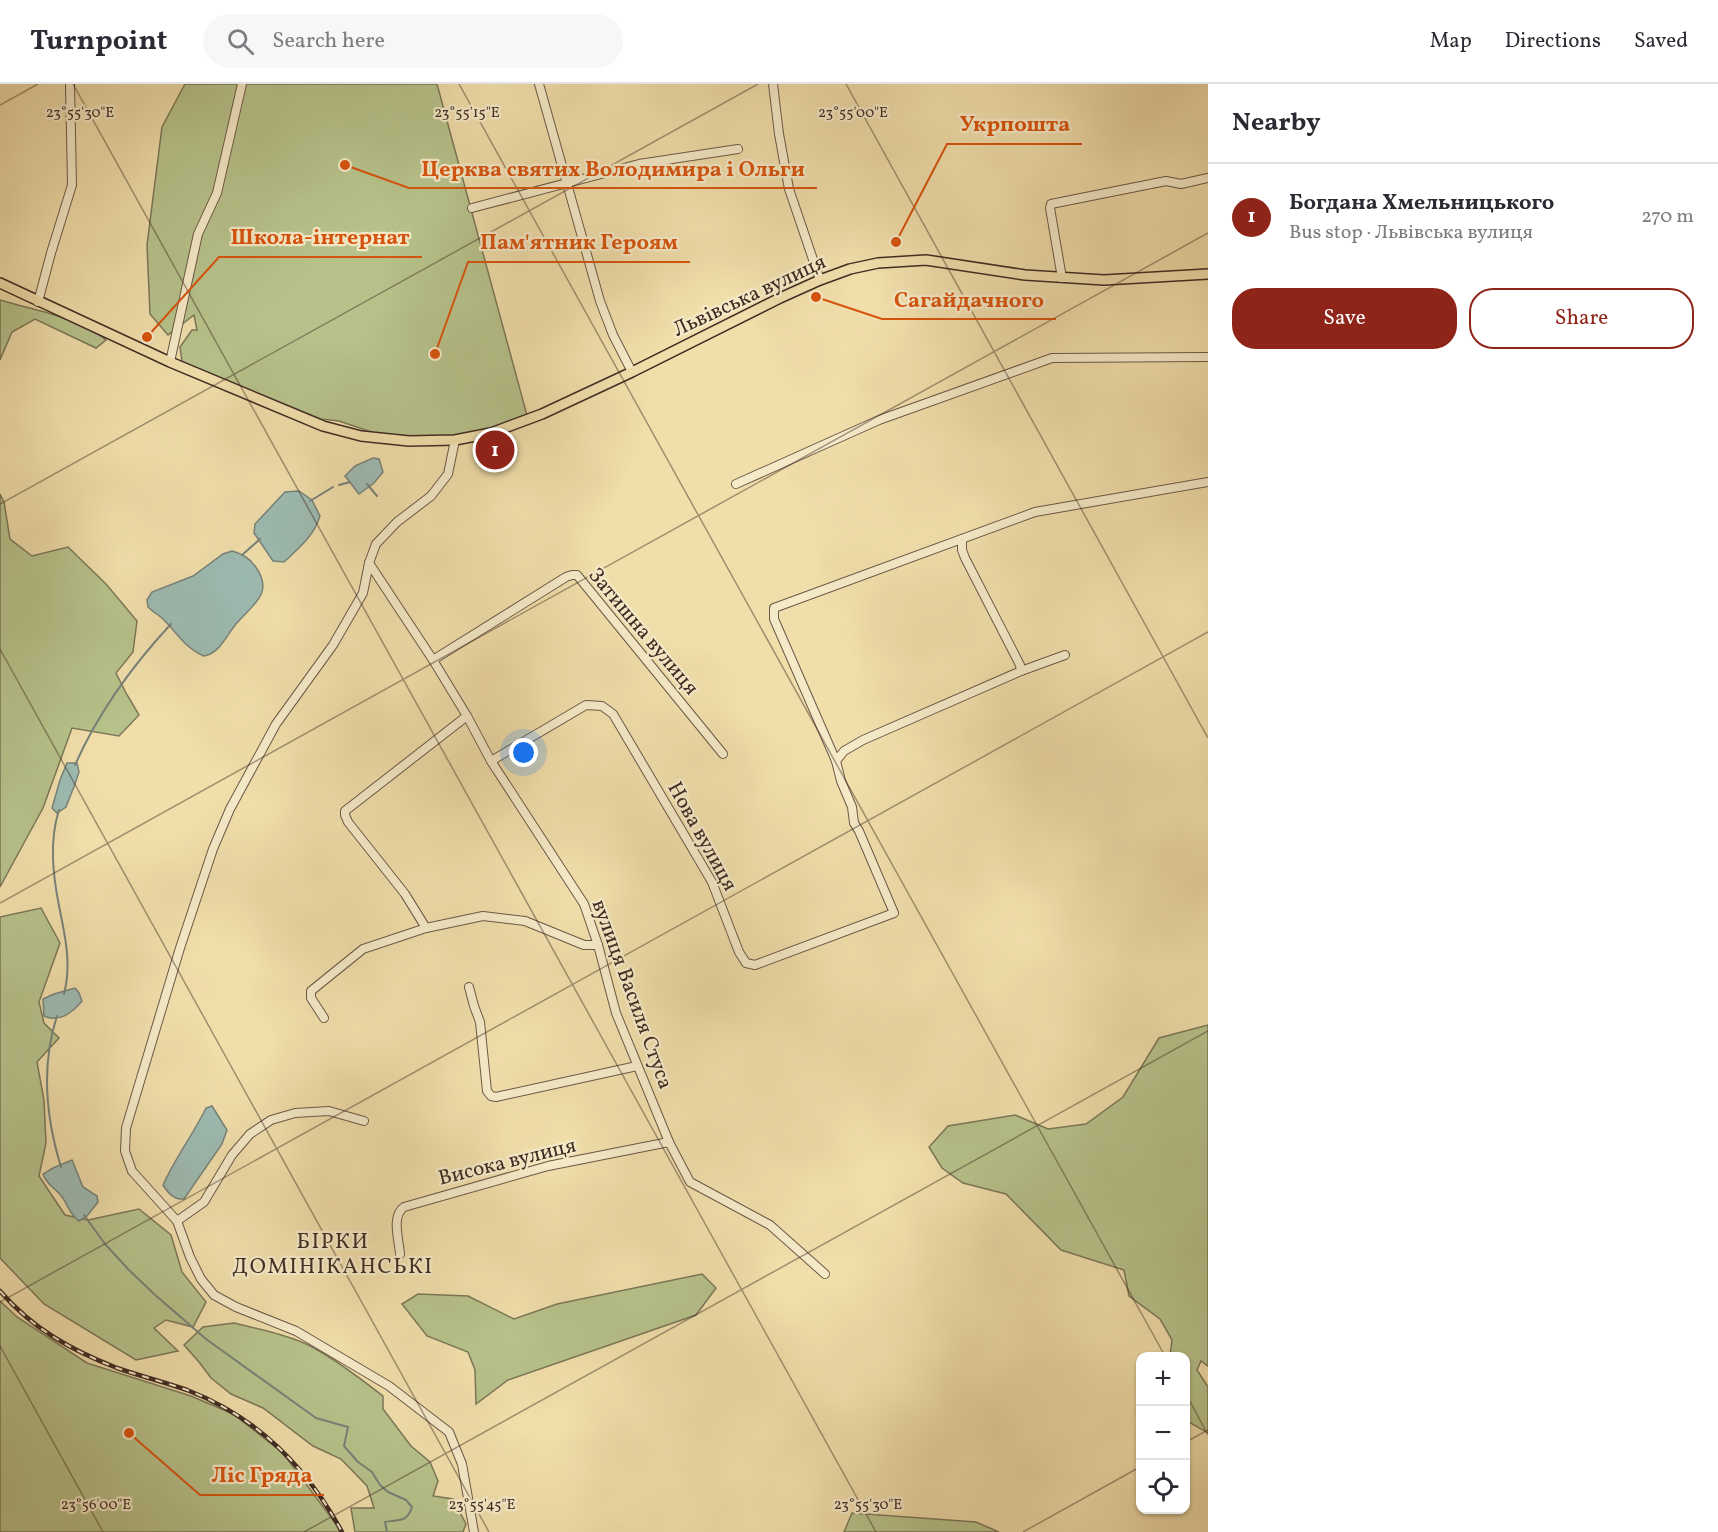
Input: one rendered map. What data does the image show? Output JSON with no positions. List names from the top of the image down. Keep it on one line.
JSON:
{"streets":{"main road":["Львівська вулиця"],"street":["Затишна вулиця","Нова вулиця","вулиця Василя Стуса","Висока вулиця"]},"crossings":[["Затишна вулиця","вулиця Василя Стуса"],["Нова вулиця","вулиця Василя Стуса"],["вулиця Василя Стуса","Висока вулиця"]],"districts":["БІРКИ ДОМІНІКАНСЬКІ"],"places":["Церква святих Володимира і Ольги","Укрпошта","Сагайдачного","Школа-інтернат","Пам'ятник Героям","Ліс Гряда"],"page":{"header":"Turnpoint","search":"Search here","nav":["Map","Directions","Saved"],"heading":"Nearby","list":[{"mark":"1","name":"Богдана Хмельницького","note":"Bus stop · Львівська вулиця","value":"270 m"}],"buttons":["Save","Share"],"pins":"1","map_buttons":["+","−"]},"coordinates":["23°55'30\"E","23°55'15\"E","23°55'00\"E","23°56'00\"E","23°55'45\"E"]}
